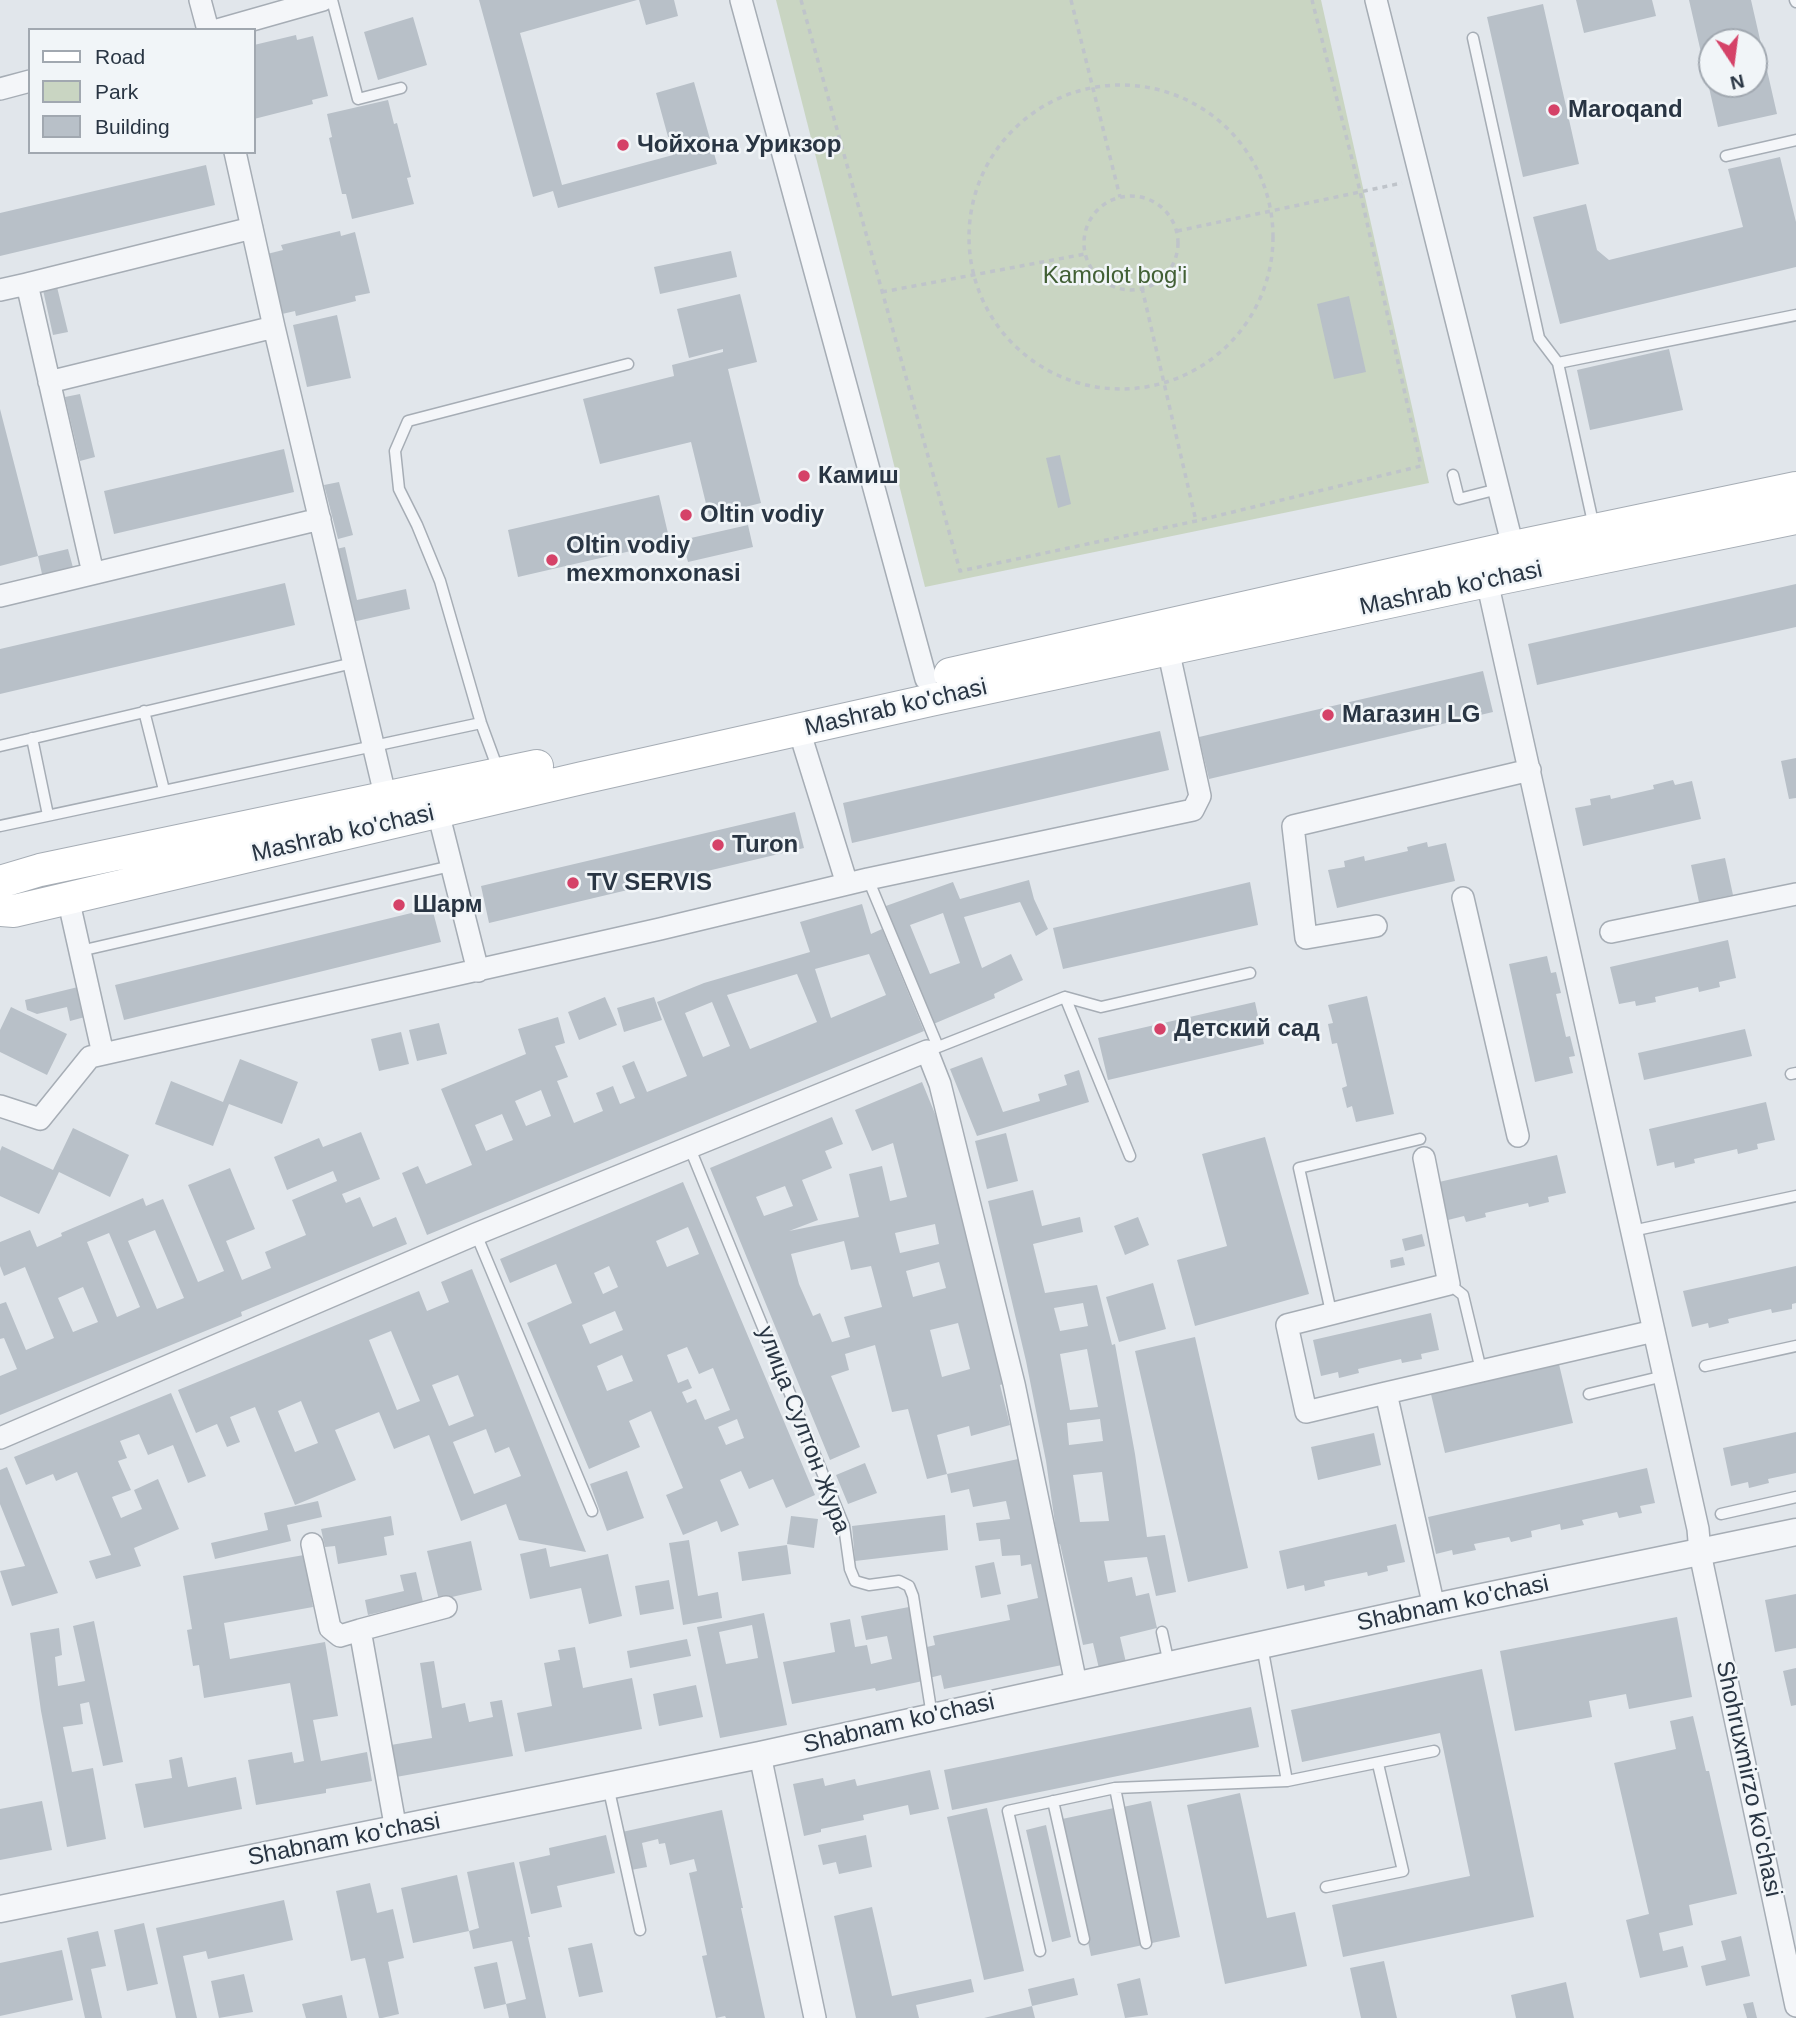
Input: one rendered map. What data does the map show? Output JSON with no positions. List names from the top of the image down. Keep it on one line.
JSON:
{"streets":{"main road":["Mashrab ko'chasi"],"street":["Shabnam ko'chasi","Shohruxmirzo ko'chasi"],"lane":["улица Султон Жура"]},"crossings":[["Mashrab ko'chasi","Shohruxmirzo ko'chasi"],["улица Султон Жура","Shabnam ko'chasi"],["Shabnam ko'chasi","Shohruxmirzo ko'chasi"]],"parks":["Kamolot bog'i"],"places":["Maroqand","Чойхона Урикзор","Камиш","Oltin vodiy","Oltin vodiy mexmonxonasi","Магазин LG","Turon","TV SERVIS","Шарм","Детский сад"],"legend":["Road","Park","Building"],"north":"bottom"}
